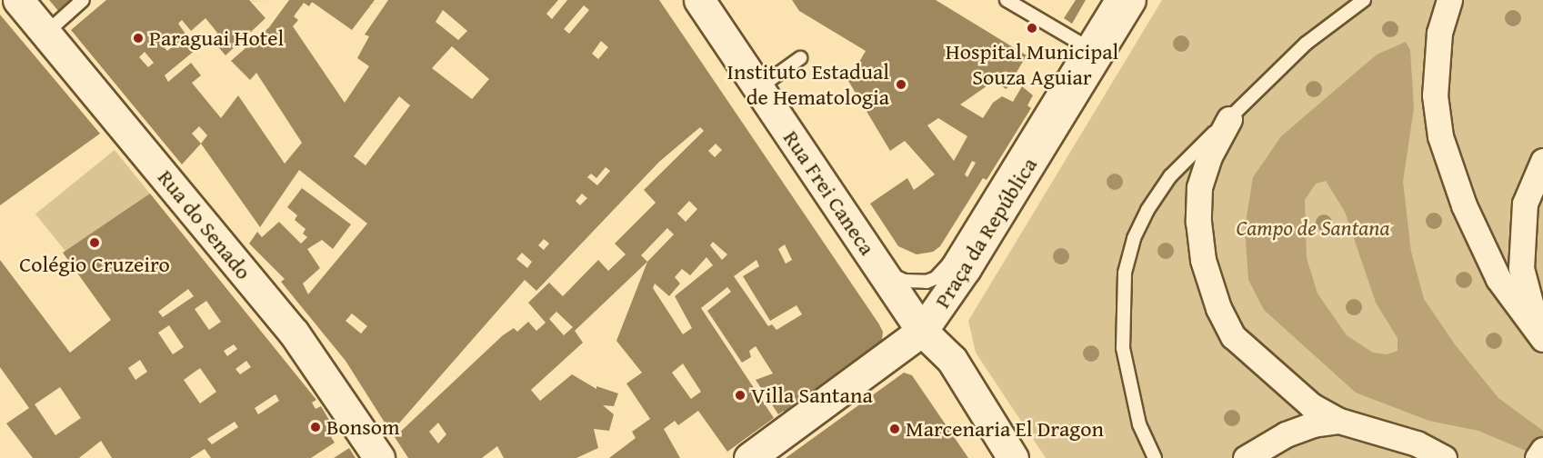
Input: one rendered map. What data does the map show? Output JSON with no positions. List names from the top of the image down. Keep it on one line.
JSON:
{"streets":{"street":["Rua Frei Caneca","Rua do Senado","Praça da República"]},"crossings":[["Rua Frei Caneca","Praça da República"]],"parks":["Campo de Santana"],"places":["Hospital Municipal Souza Aguiar","Paraguai Hotel","Instituto Estadual de Hematologia","Colégio Cruzeiro","Villa Santana","Bonsom","Marcenaria El Dragon"]}
